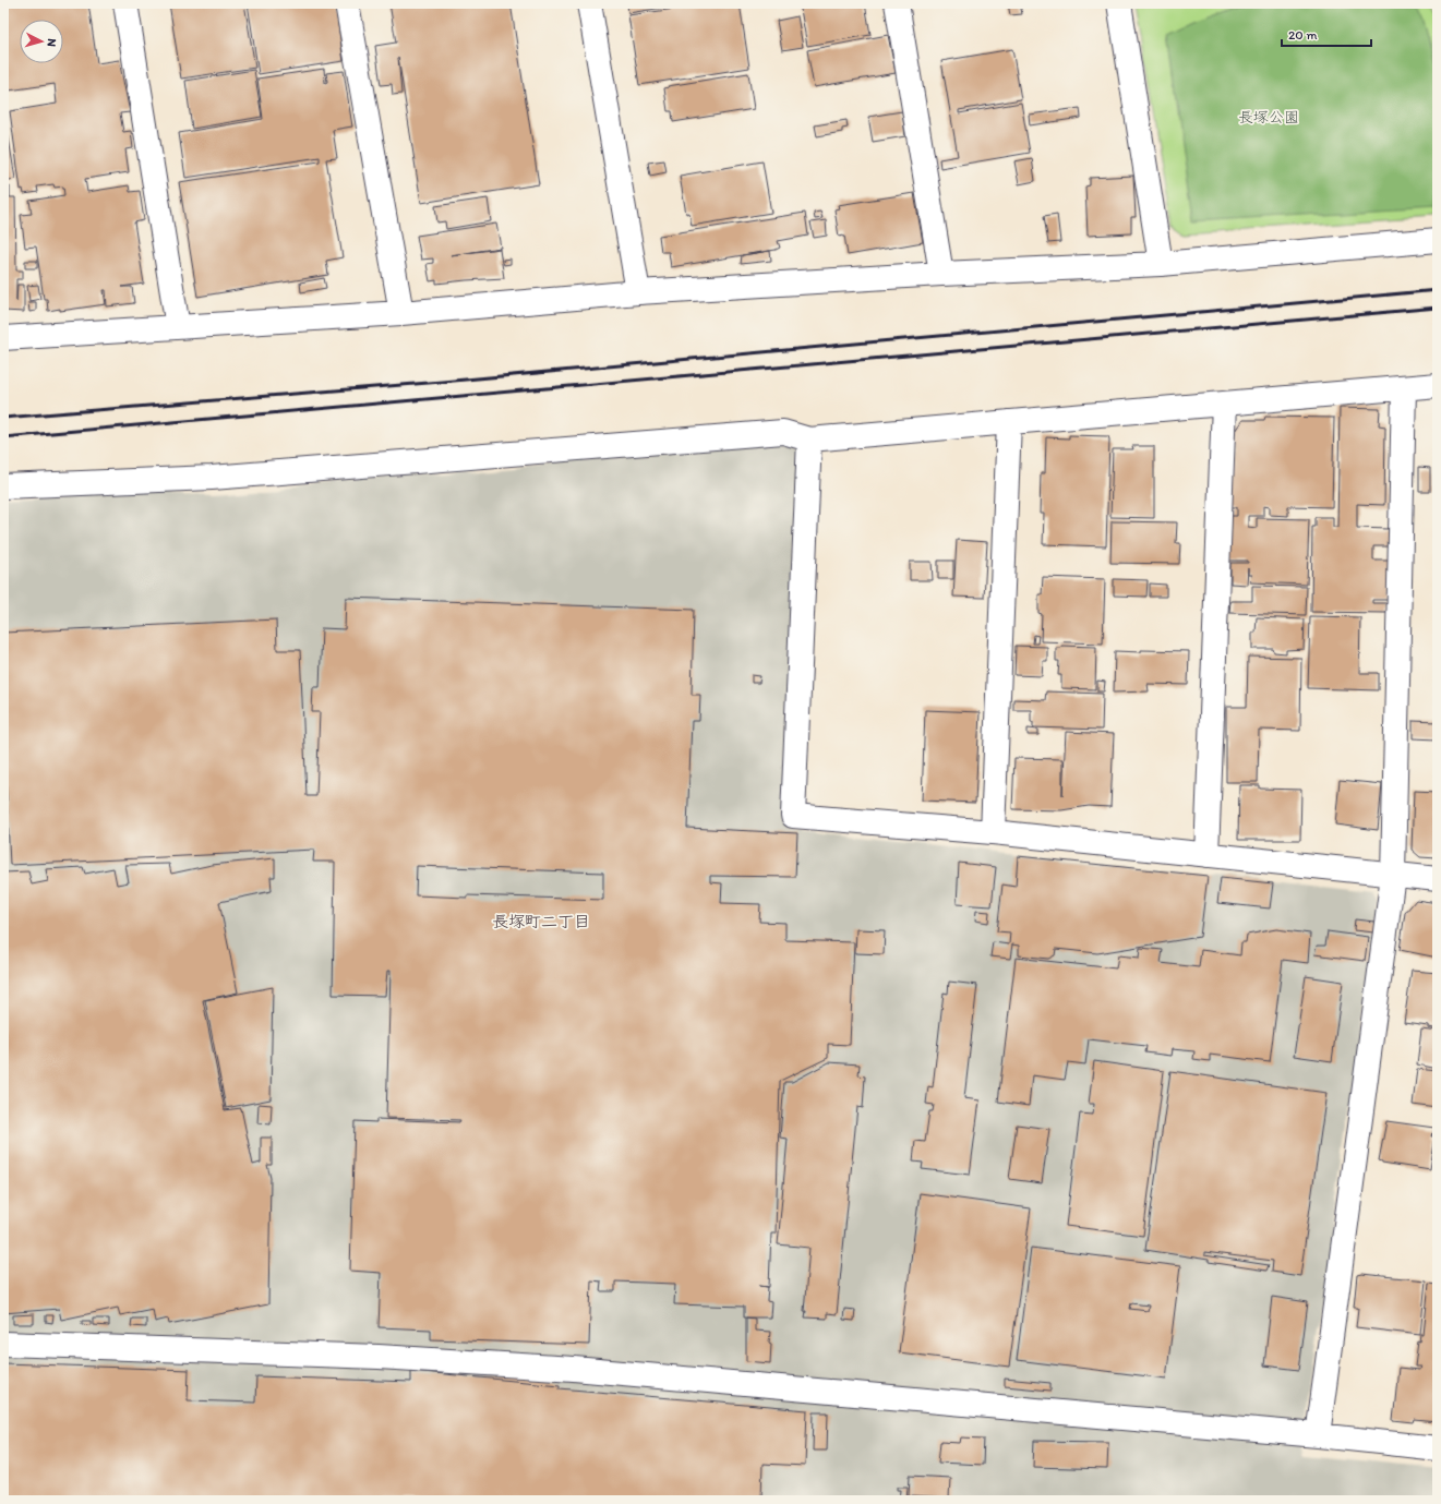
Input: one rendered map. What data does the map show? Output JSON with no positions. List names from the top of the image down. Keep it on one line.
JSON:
{"districts":["長塚町二丁目"],"parks":["長塚公園"],"scale_bar":"20 m","north":"right"}
